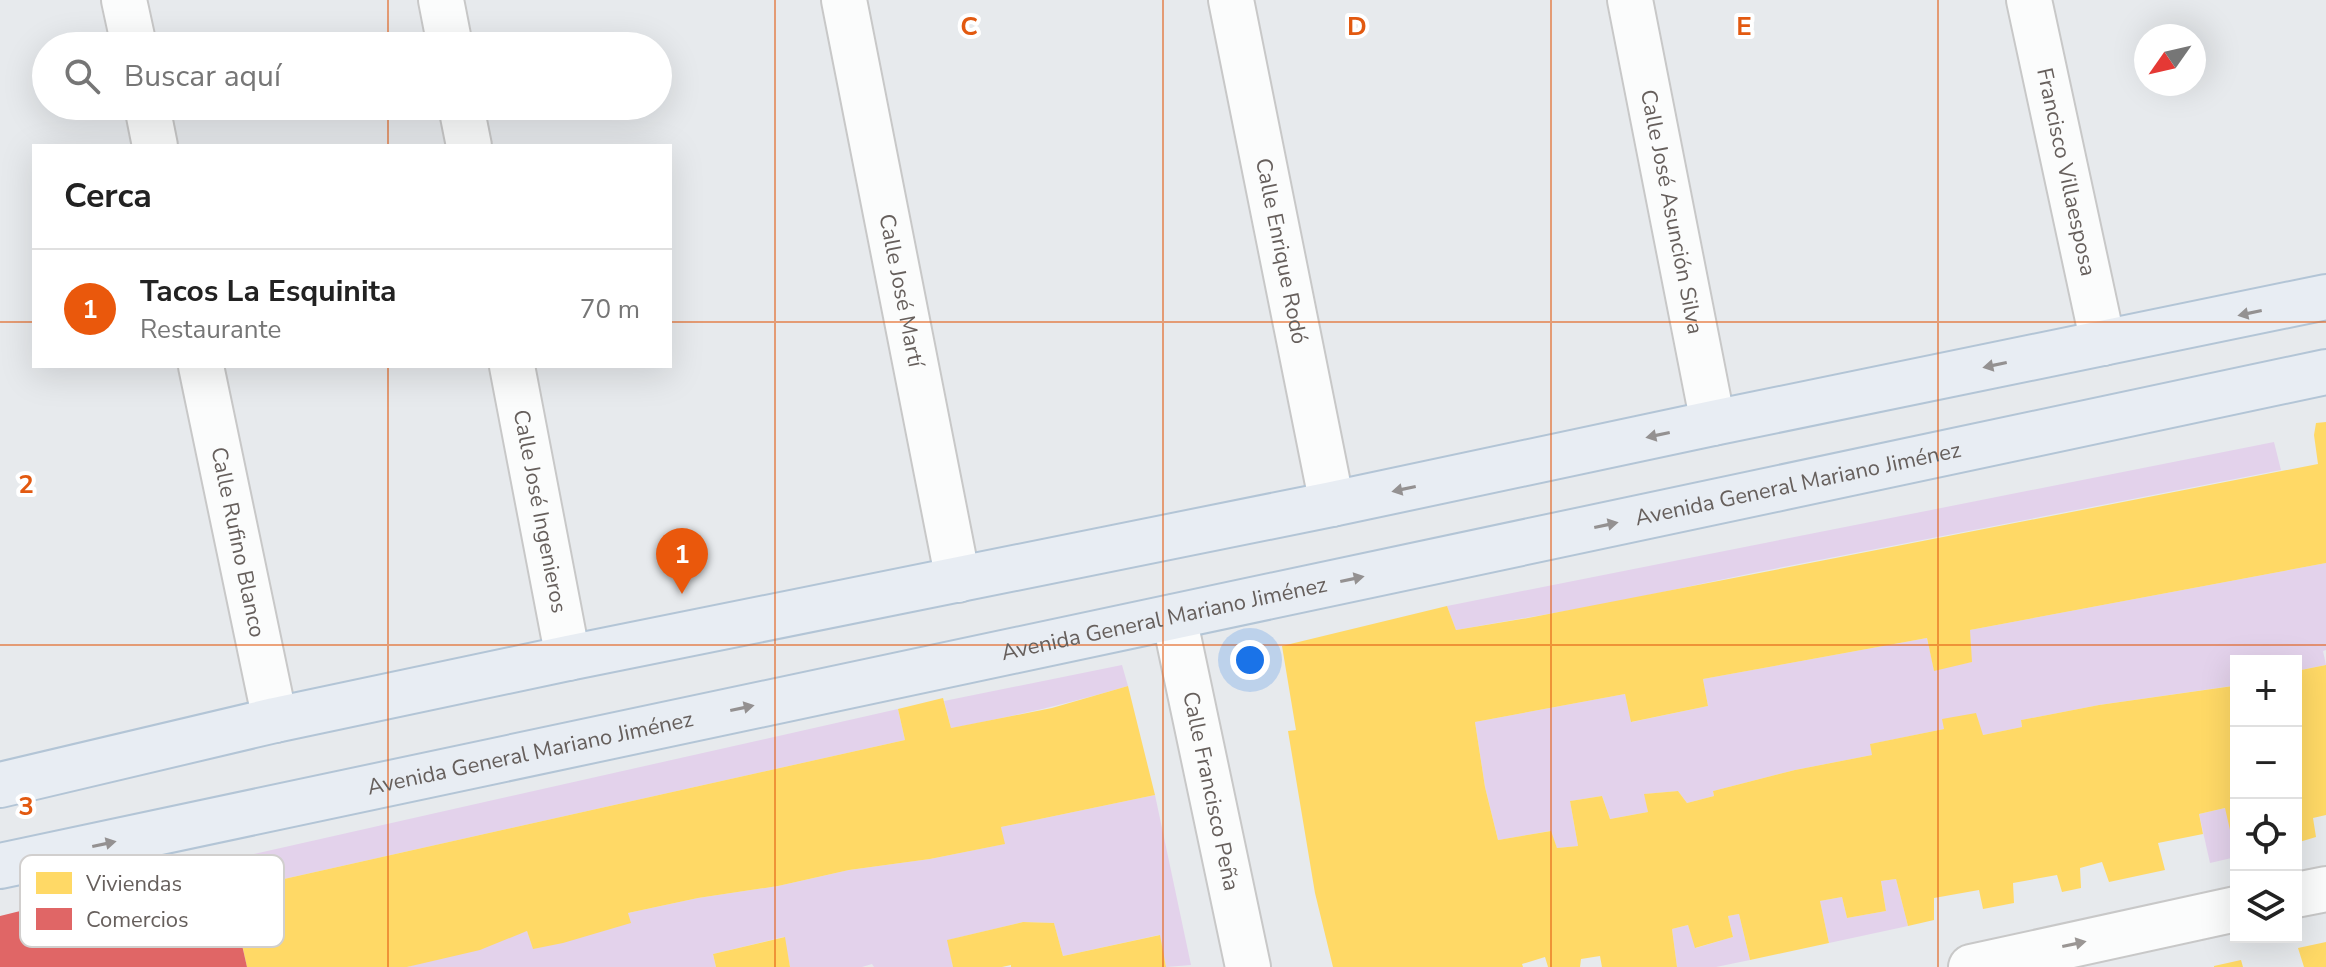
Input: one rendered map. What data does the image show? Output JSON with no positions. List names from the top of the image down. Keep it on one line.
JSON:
{"streets":{"main road":["Avenida General Mariano Jiménez"],"street":["Francisco Villaesposa","Calle José Asunción Silva","Calle Enrique Rodó","Calle José Martí","Calle José Ingenieros","Calle Rufino Blanco","Calle Francisco Peña"]},"crossings":[["Avenida General Mariano Jiménez","Calle Francisco Peña"]],"legend":["Viviendas","Comercios"],"north":"bottom left","page":{"search":"Buscar aquí","heading":"Cerca","list":[{"mark":"1","name":"Tacos La Esquinita","note":"Restaurante","value":"70 m"}],"pins":"1","map_buttons":["+","−"]},"grid":{"columns":["C","D","E"],"rows":["2","3"]}}
